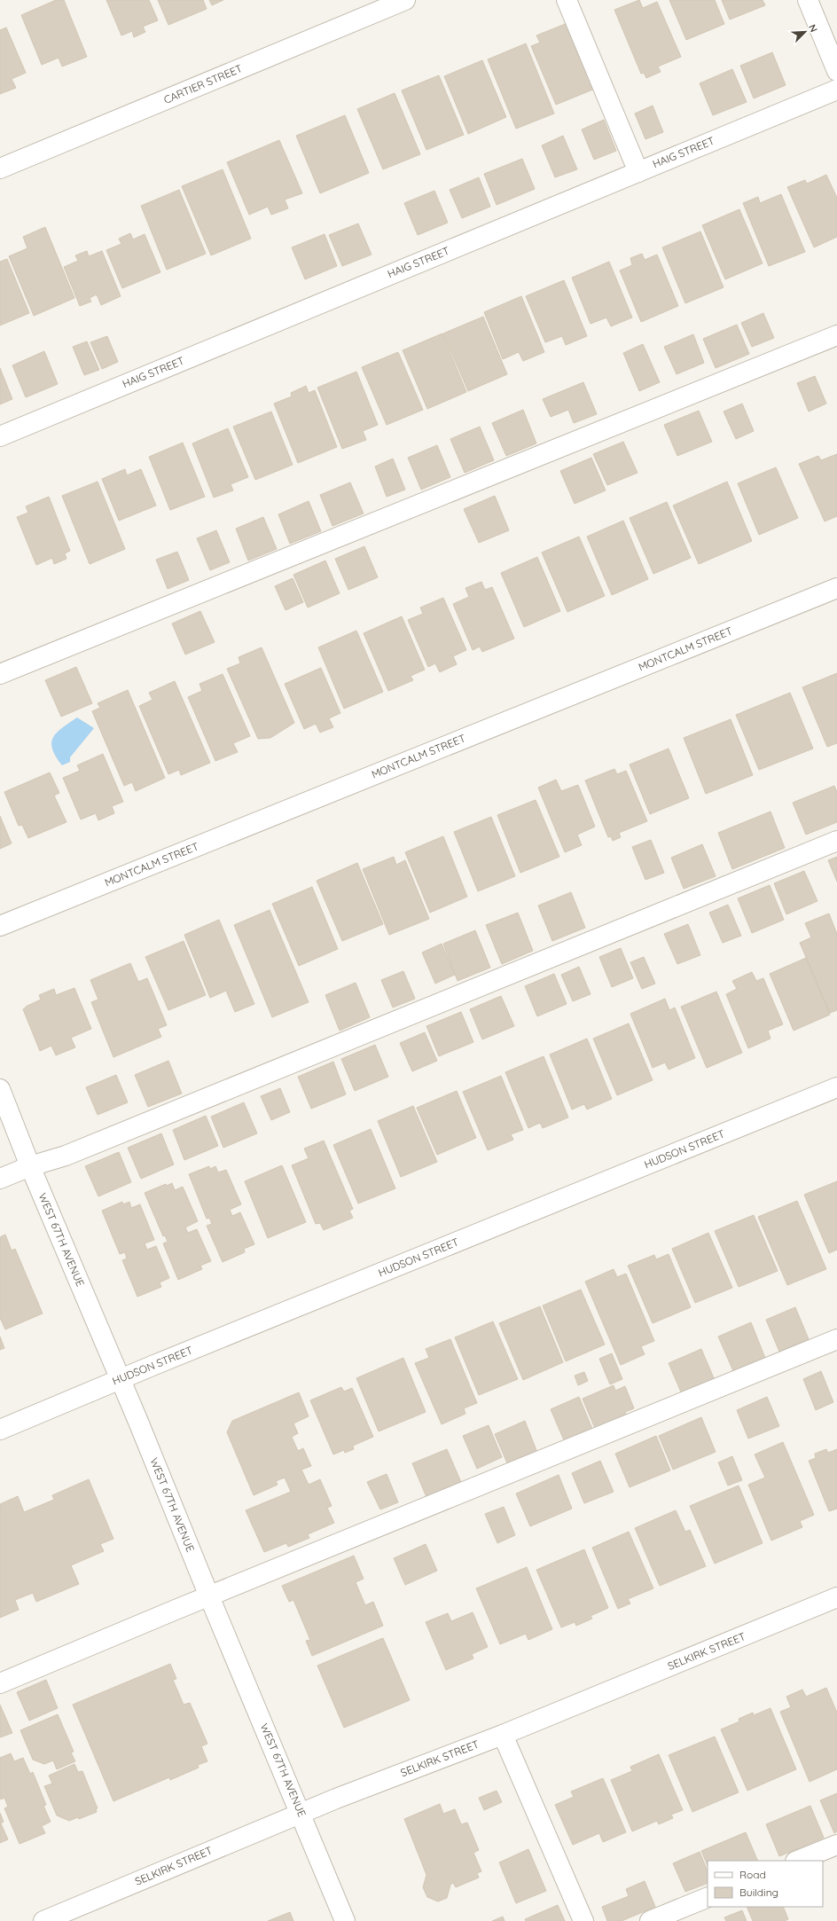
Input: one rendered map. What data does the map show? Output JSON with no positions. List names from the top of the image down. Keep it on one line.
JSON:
{"streets":{"street":["CARTIER STREET","HAIG STREET","MONTCALM STREET","HUDSON STREET","WEST 67TH AVENUE","SELKIRK STREET"]},"crossings":[["HUDSON STREET","WEST 67TH AVENUE"],["WEST 67TH AVENUE","SELKIRK STREET"]],"legend":["Road","Building"],"north":"top right"}
